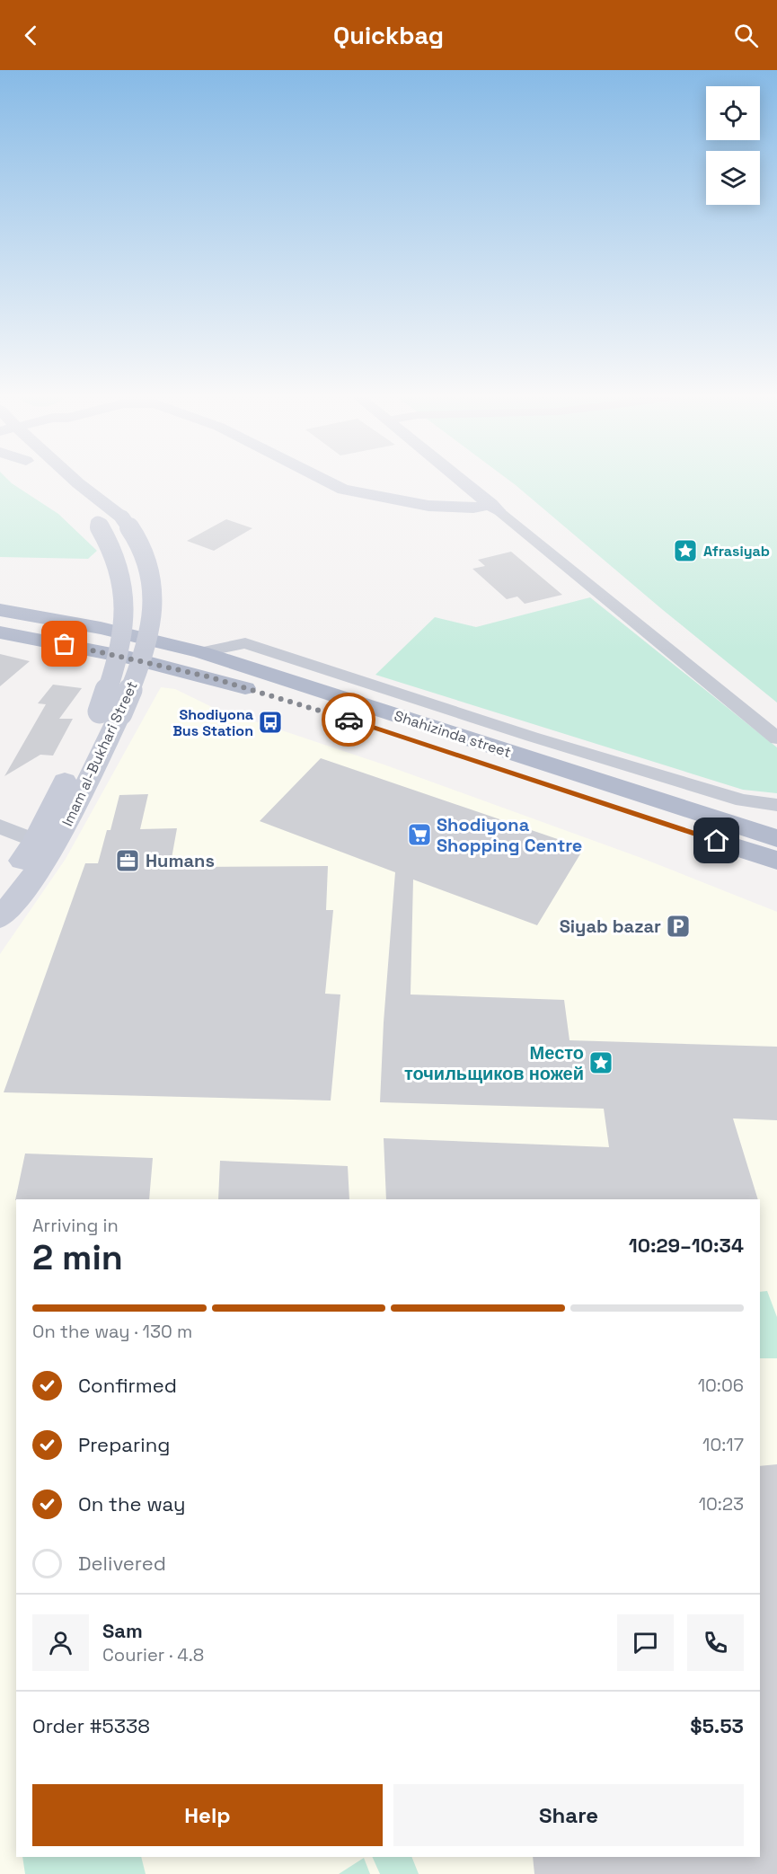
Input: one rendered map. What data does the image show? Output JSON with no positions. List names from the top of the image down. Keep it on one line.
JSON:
{"streets":{"main road":["Shahizinda street"],"street":["Imam al-Bukhari Street"]},"places":{"place":["Afrasiyab","Место точильщиков ножей"],"bus stop":["Shodiyona Bus Station"],"supermarket":["Shodiyona Shopping Centre"],"office":["Humans"],"parking":["Siyab bazar"]},"page":{"header":"Quickbag","heading":["2 min","Arriving in","10:29–10:34"],"panel":["Sam","Courier · 4.8","Order #5338","$5.53"],"bar":"On the way · 130 m","list":[["Confirmed","10:06"],["Preparing","10:17"],["On the way","10:23"],"Delivered"],"buttons":["Help","Share"]}}
